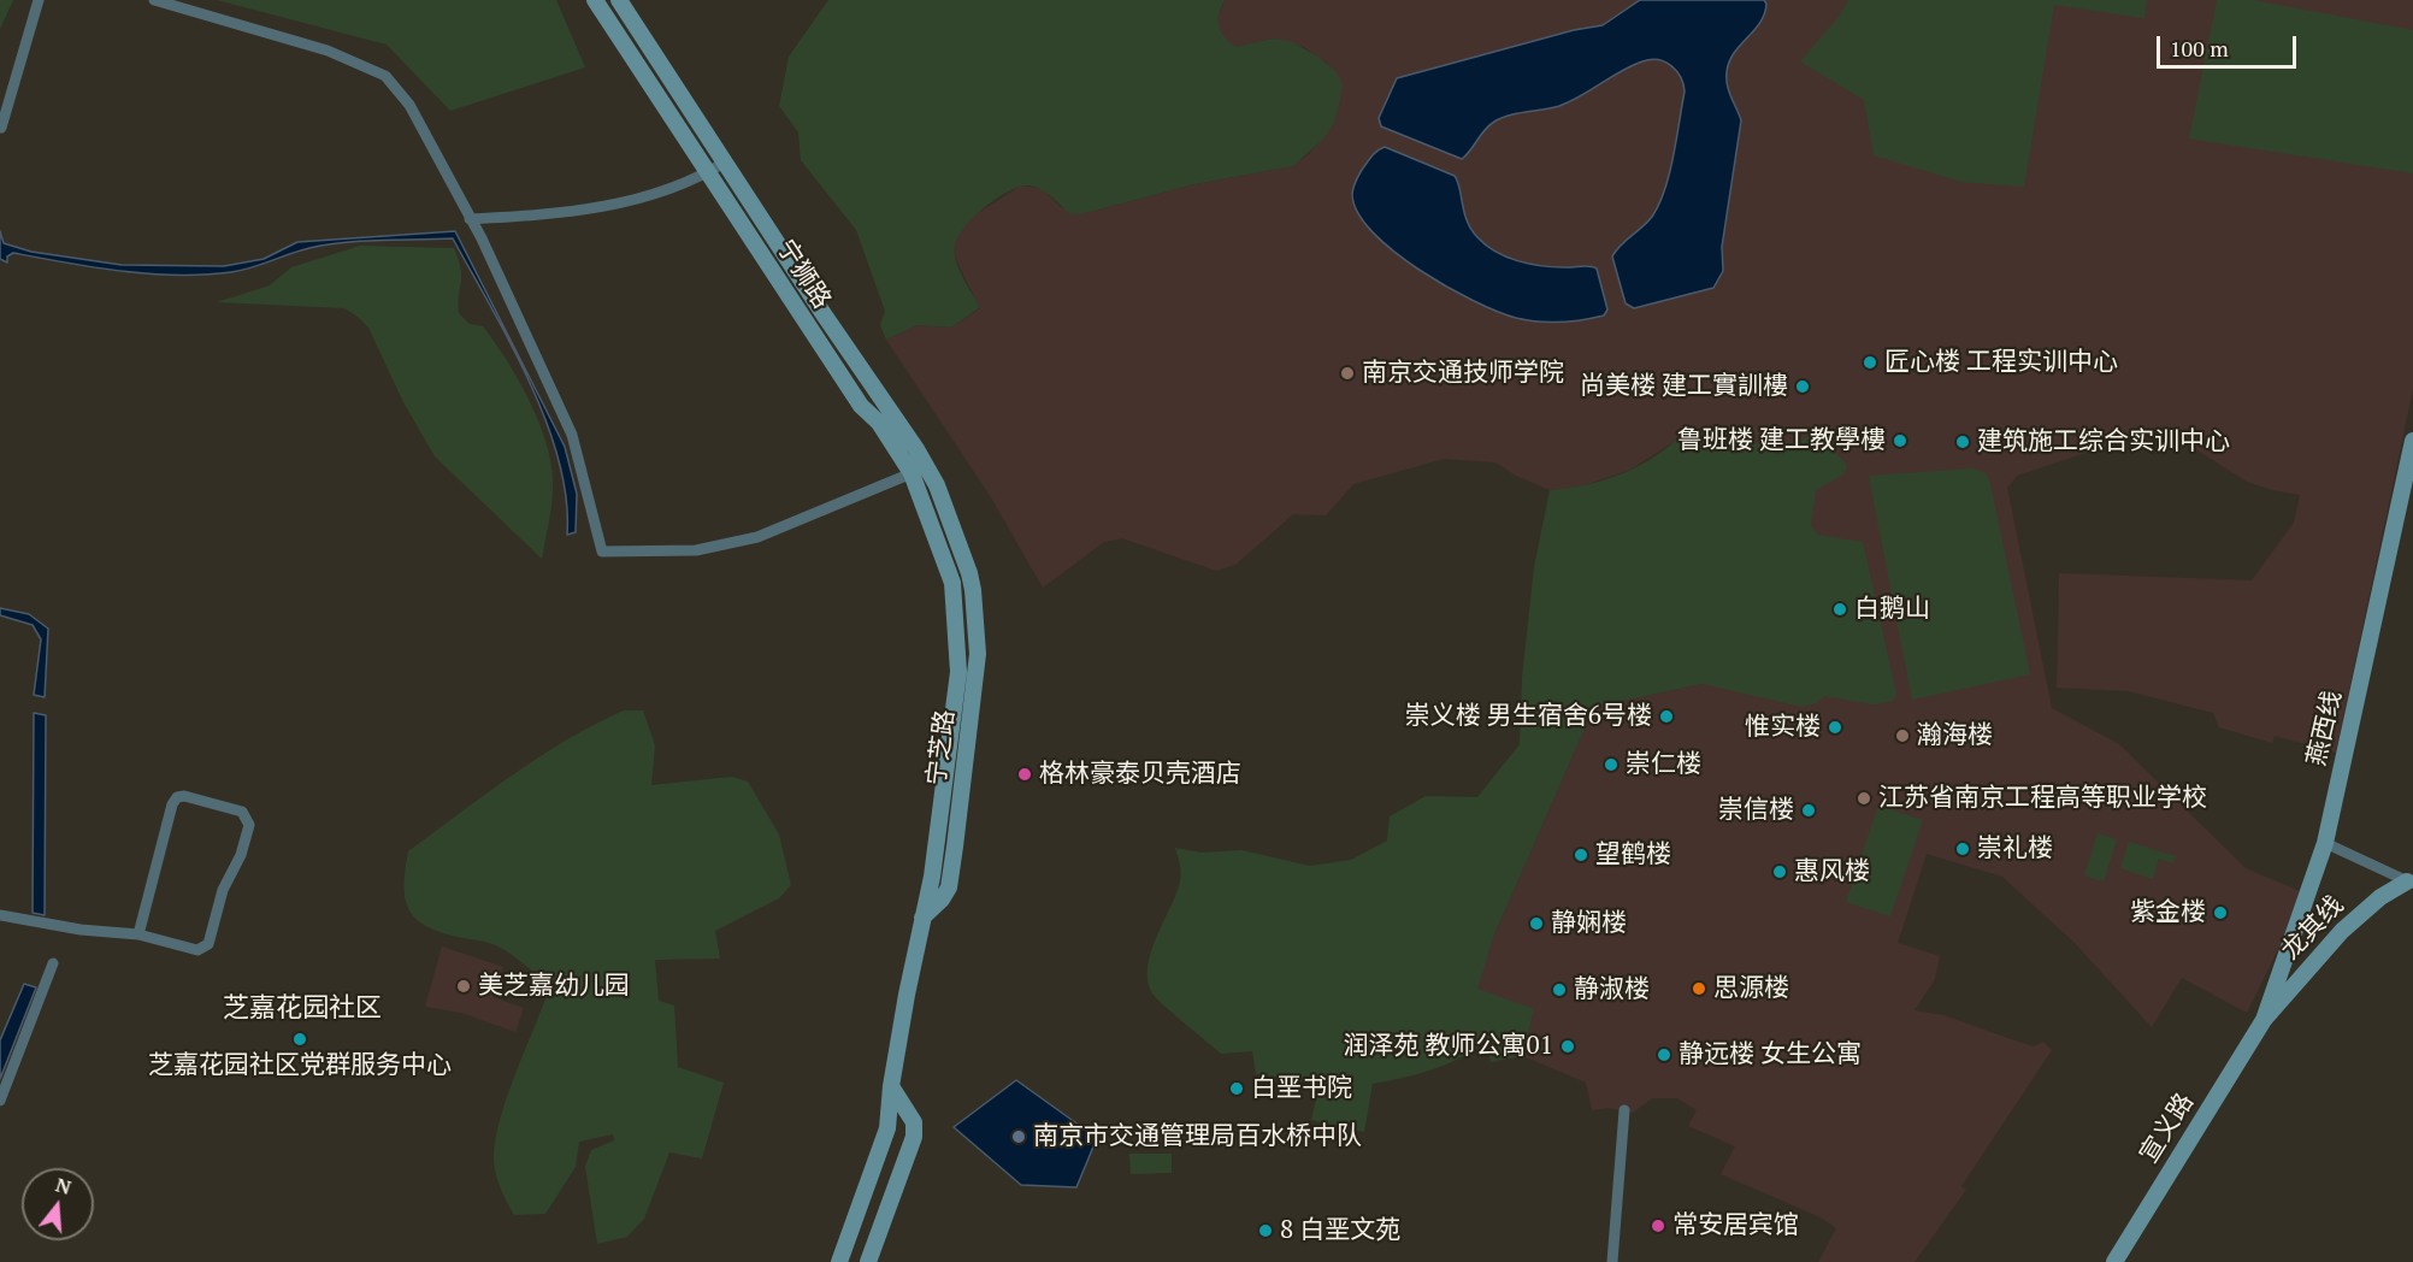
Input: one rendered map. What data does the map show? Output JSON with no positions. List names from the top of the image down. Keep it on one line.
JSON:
{"streets":{"main road":["宁狮路","燕西线","宁芝路","龙其线","宣义路"]},"crossings":[["宁狮路","宁芝路"],["燕西线","龙其线"],["燕西线","宣义路"],["龙其线","宣义路"]],"districts":["芝嘉花园社区"],"places":["匠心楼 工程实训中心","南京交通技师学院","尚美楼 建工實訓樓","鲁班楼 建工教學樓","建筑施工综合实训中心","白鹅山","崇义楼 男生宿舍6号楼","惟实楼","瀚海楼","崇仁楼","格林豪泰贝壳酒店","江苏省南京工程高等职业学校","崇信楼","崇礼楼","望鹤楼","惠风楼","紫金楼","静娴楼","美芝嘉幼儿园","思源楼","静淑楼","芝嘉花园社区党群服务中心","润泽苑 教师公寓01","静远楼 女生公寓","白垩书院","南京市交通管理局百水桥中队","常安居宾馆","8 白垩文苑"],"scale_bar":"100 m","north":"top"}
